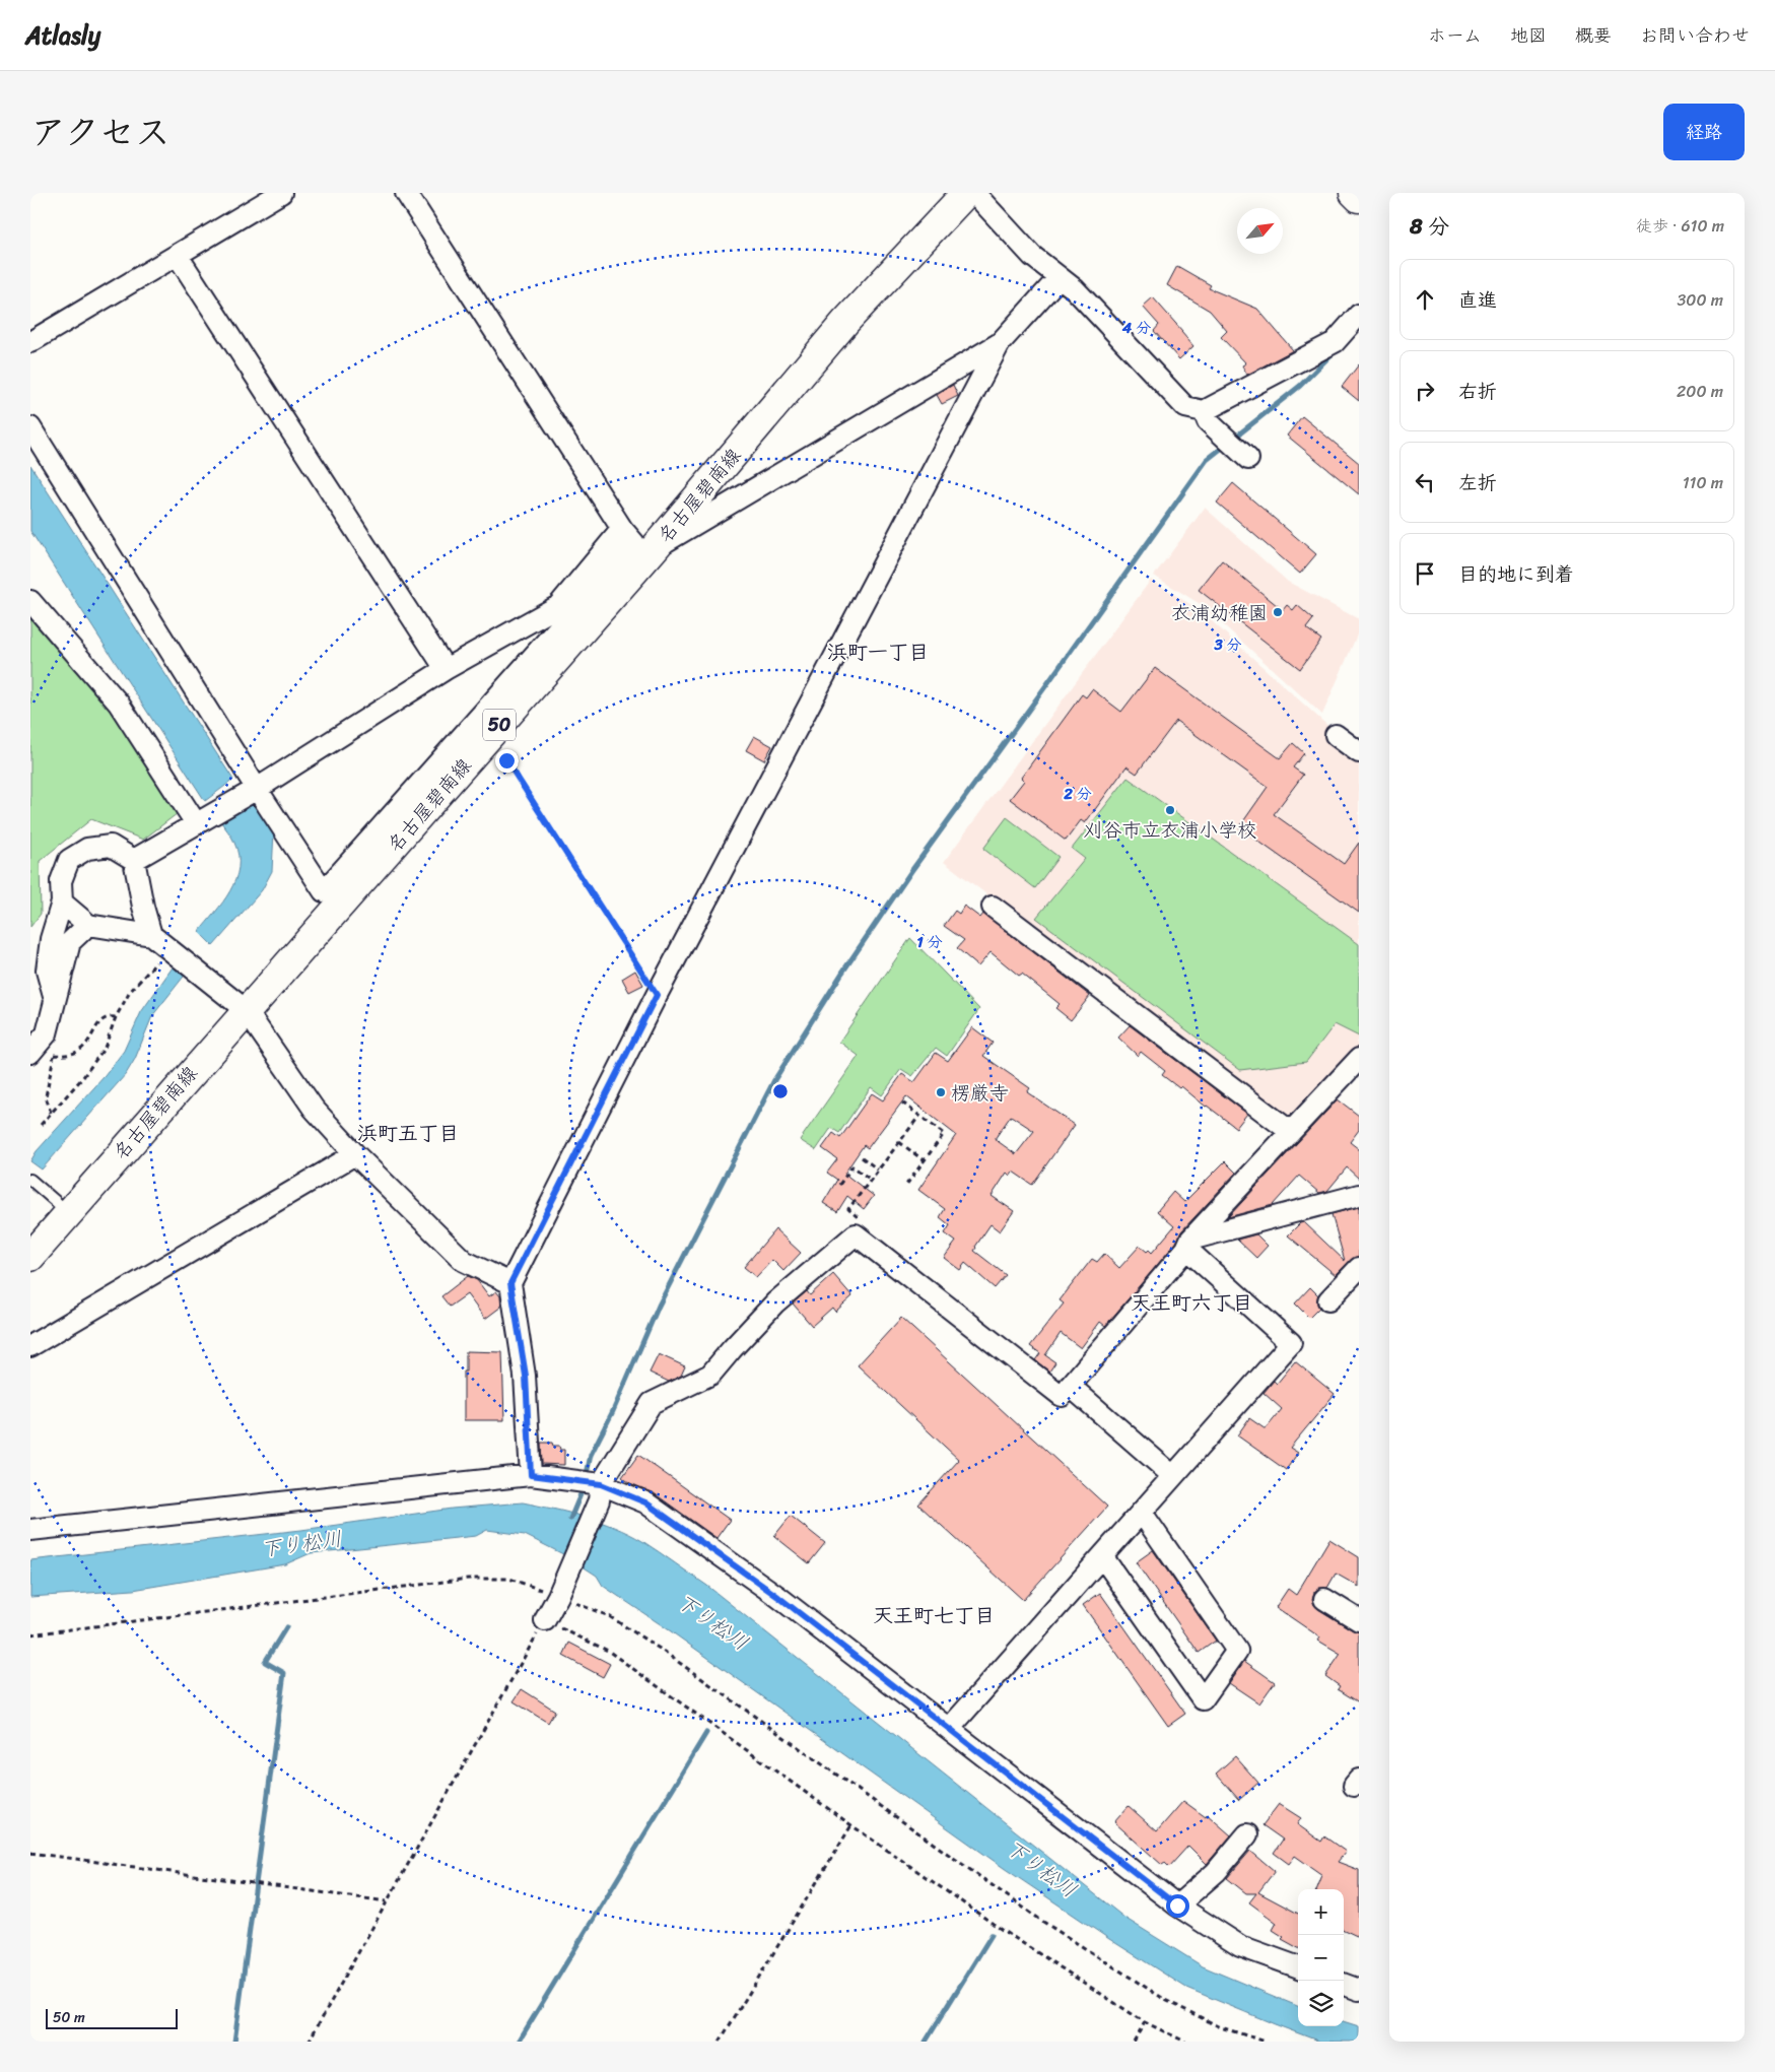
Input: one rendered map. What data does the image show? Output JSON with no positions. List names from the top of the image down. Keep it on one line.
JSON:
{"streets":{"main road":["名古屋碧南線","50"]},"districts":["浜町一丁目","浜町五丁目","天王町六丁目","天王町七丁目"],"water":["下り松川"],"places":["衣浦幼稚園","刈谷市立衣浦小学校","楞厳寺"],"scale_bar":"50 m","north":"top right","page":{"header":"Atlasly","nav":["ホーム","地図","概要","お問い合わせ"],"title":"アクセス","buttons":"経路","heading":["8 分","徒歩 · 610 m"],"list":[["直進","300 m"],["右折","200 m"],["左折","110 m"],"目的地に到着"],"map_buttons":["+","−"],"scale":"50 m"},"rings":["4 分","3 分","2 分","1 分"]}
